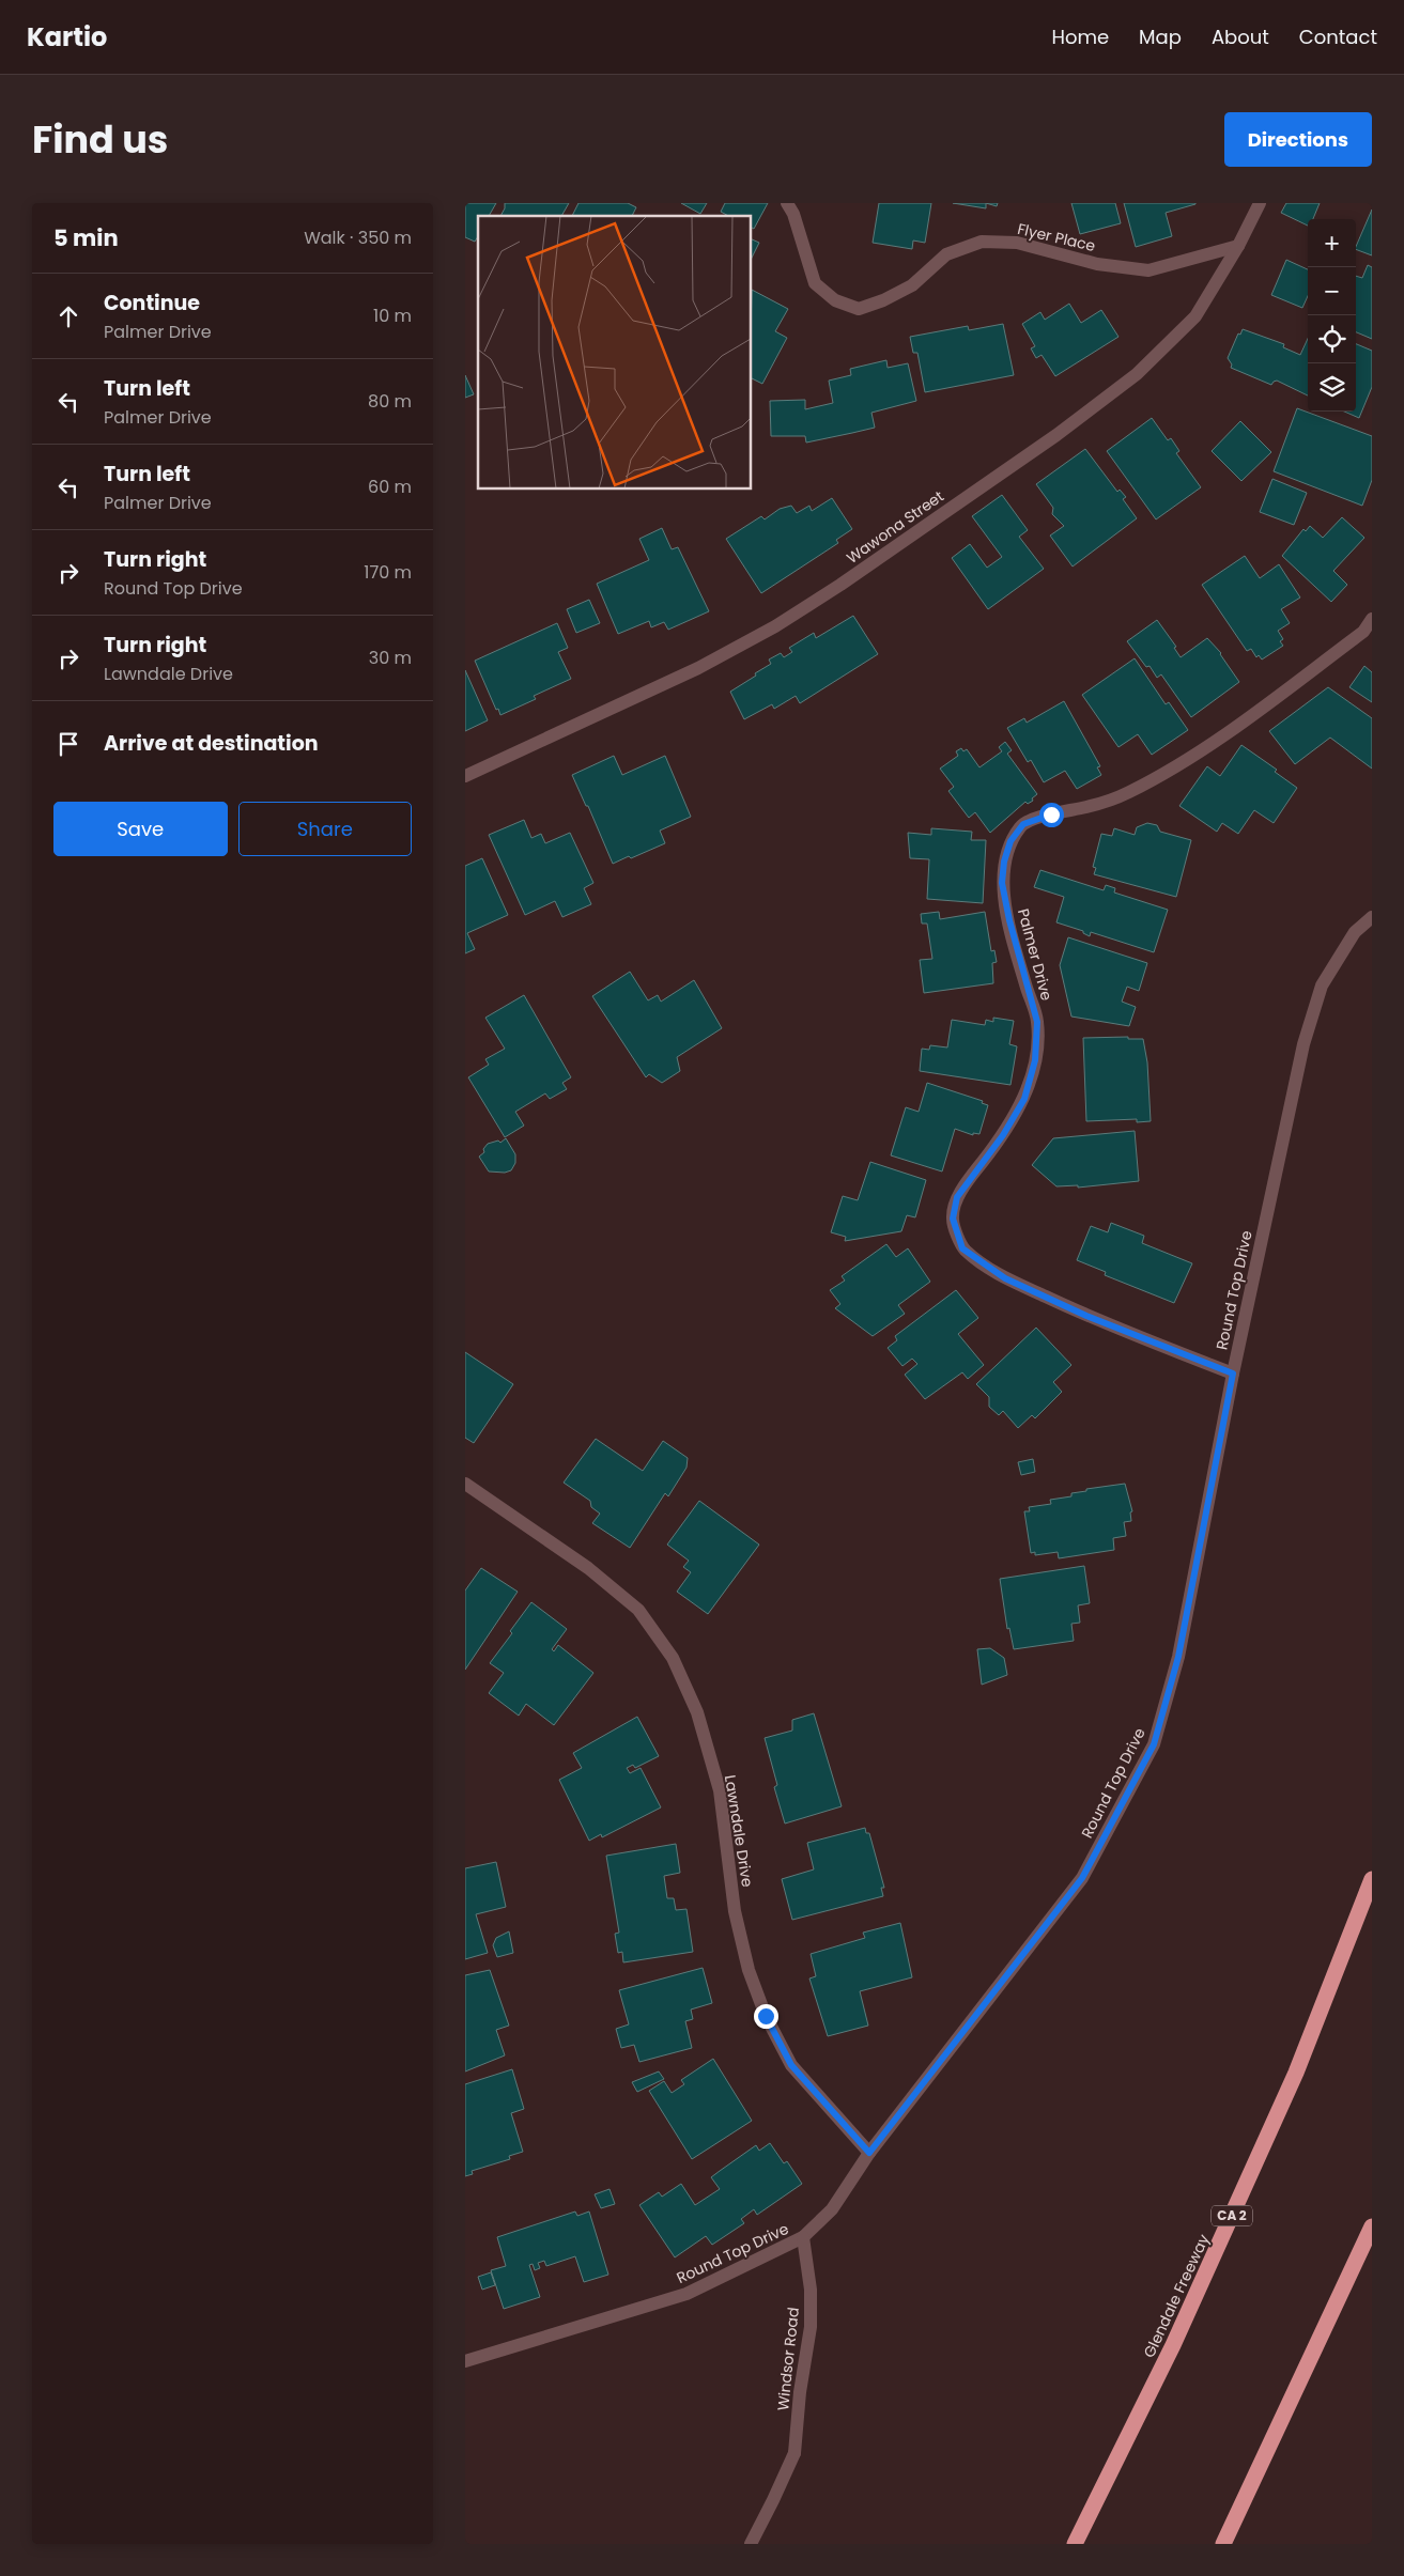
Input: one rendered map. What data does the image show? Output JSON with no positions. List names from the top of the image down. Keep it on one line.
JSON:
{"streets":{"highway":["CA 2","Glendale Freeway"],"street":["Flyer Place","Wawona Street","Palmer Drive","Round Top Drive","Lawndale Drive","Windsor Road"]},"crossings":[["Flyer Place","Wawona Street"],["Palmer Drive","Round Top Drive"],["Round Top Drive","Lawndale Drive"],["Round Top Drive","Windsor Road"]],"page":{"header":"Kartio","nav":["Home","Map","About","Contact"],"title":"Find us","buttons":["Directions",["Save","Share"]],"heading":["5 min","Walk · 350 m"],"map_buttons":["+","−"],"list":[["Continue","Palmer Drive","10 m"],["Turn left","Palmer Drive","80 m"],["Turn left","Palmer Drive","60 m"],["Turn right","Round Top Drive","170 m"],["Turn right","Lawndale Drive","30 m"],"Arrive at destination"]}}
